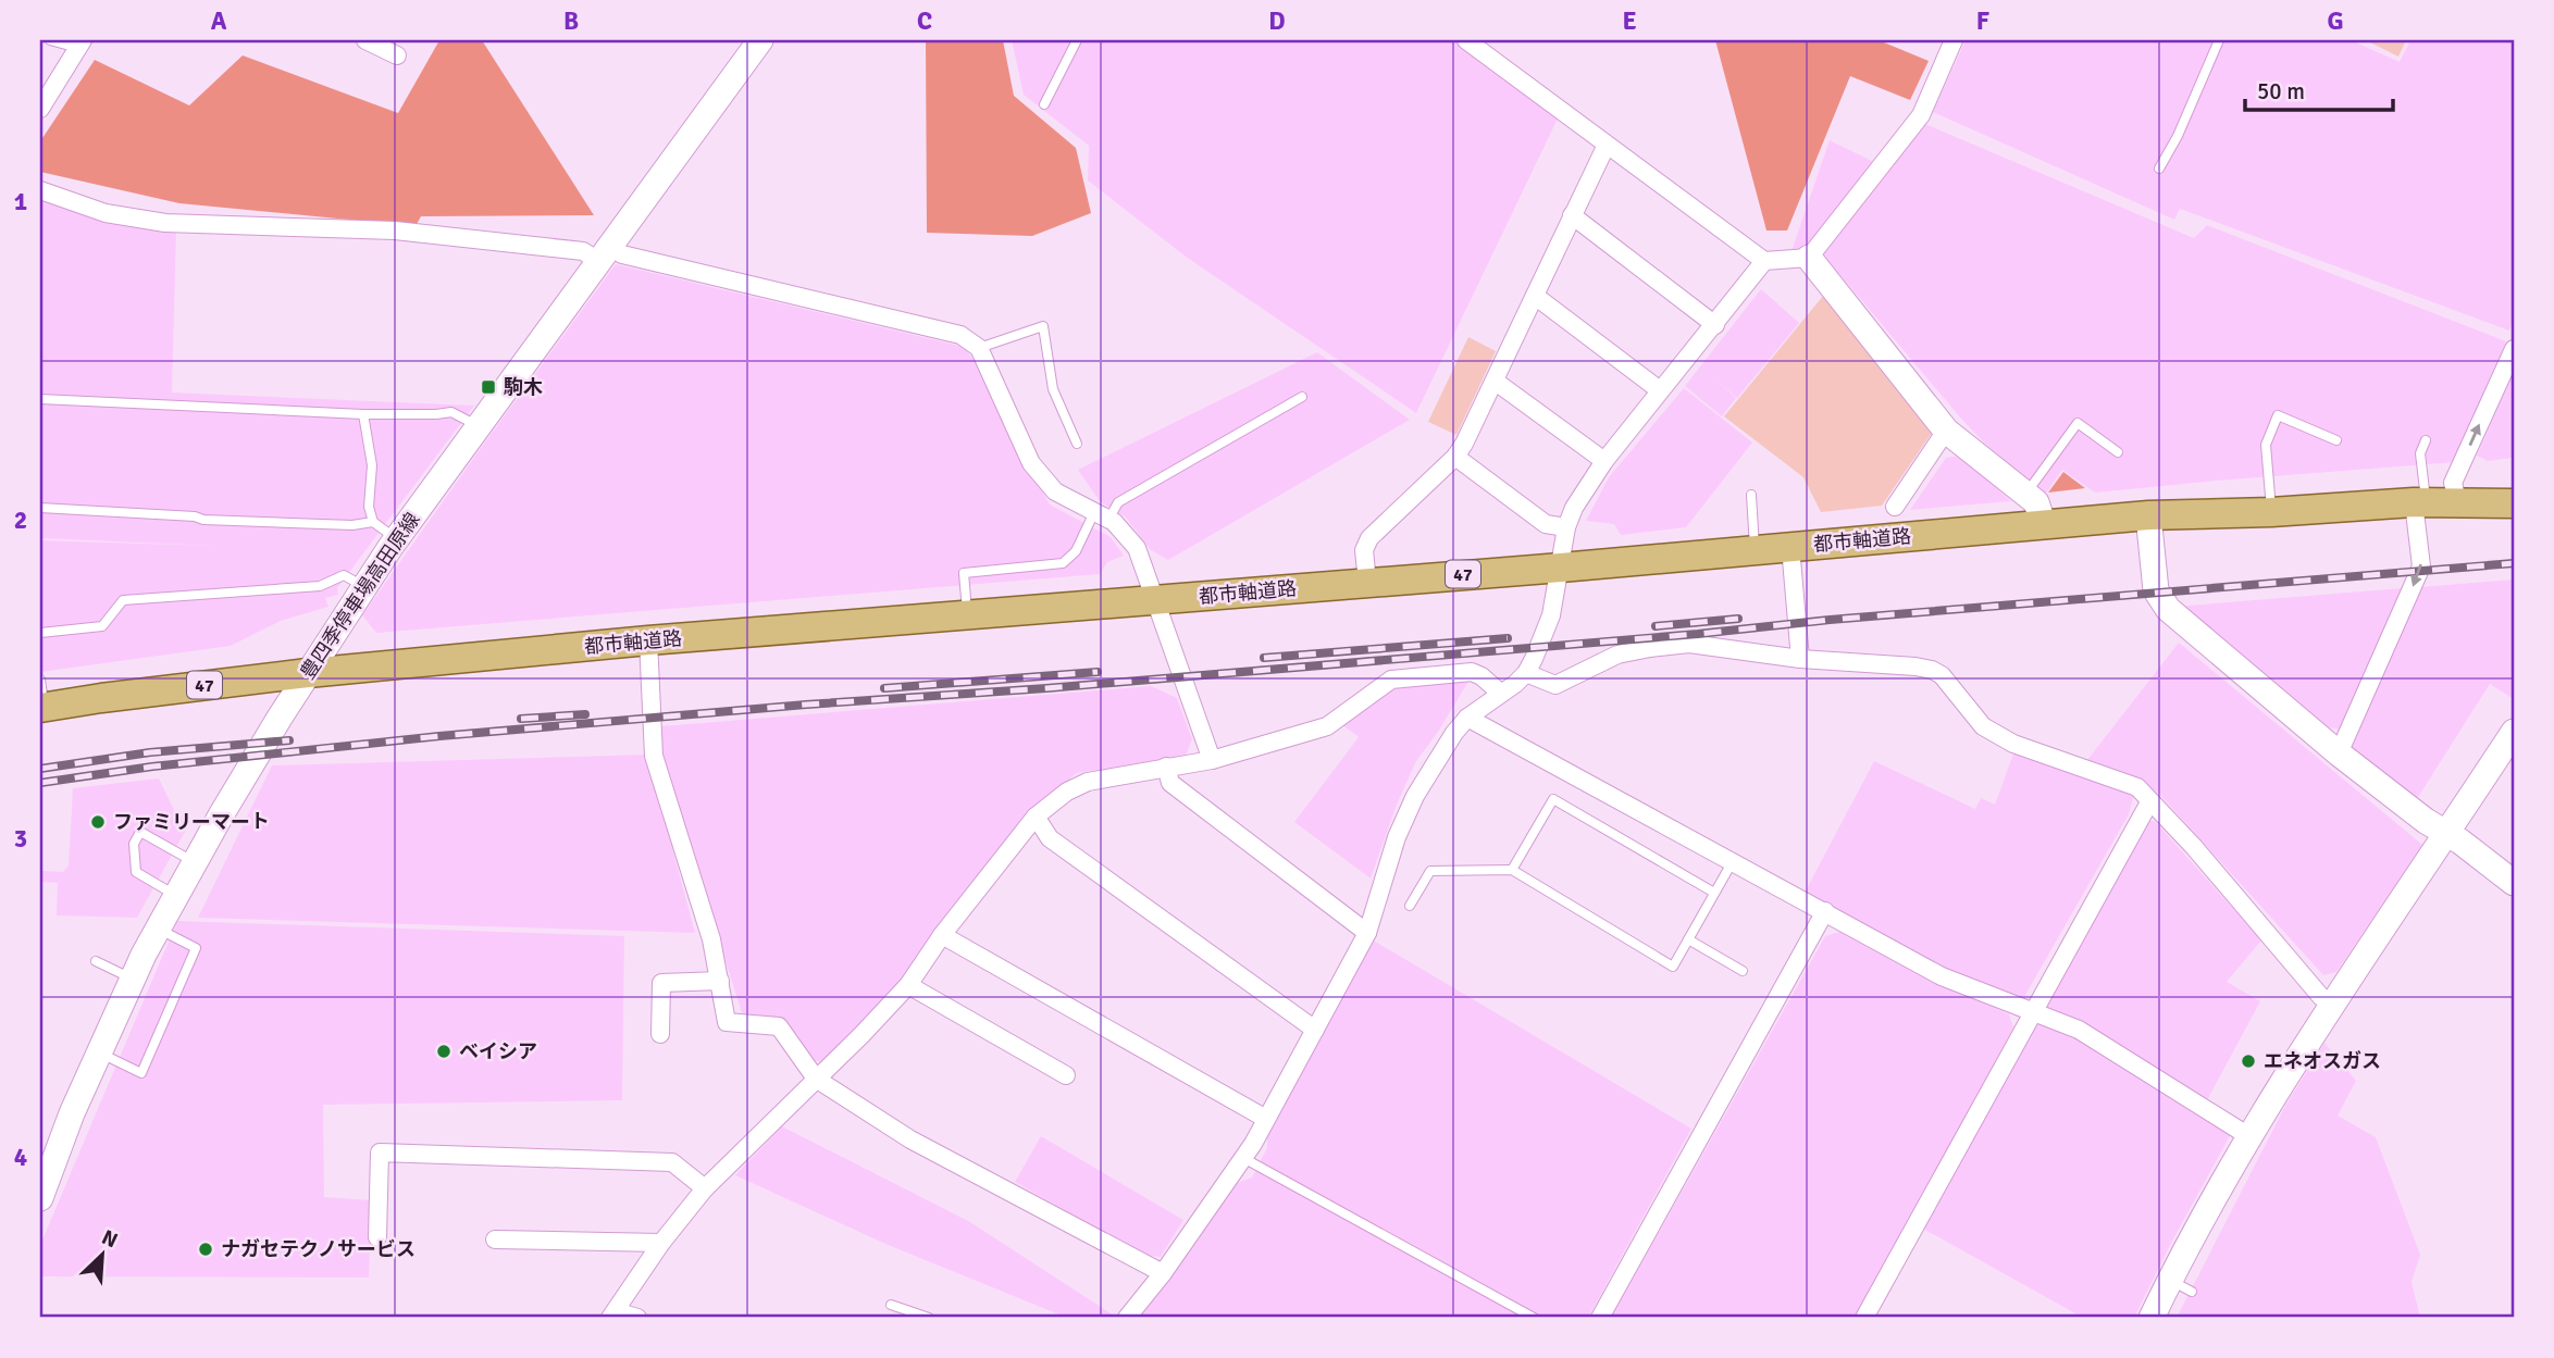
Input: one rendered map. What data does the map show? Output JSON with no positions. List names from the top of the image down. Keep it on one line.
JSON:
{"streets":{"main road":["都市軸道路","47"],"street":["豊四季停車場高田原線"]},"crossings":[["都市軸道路","豊四季停車場高田原線"]],"places":{"transit":["駒木"],"other":["ファミリーマート","ベイシア","エネオスガス","ナガセテクノサービス"]},"scale_bar":"50 m","north":"top right","grid":{"columns":["A","B","C","D","E","F","G"],"rows":["1","2","3","4"]}}
